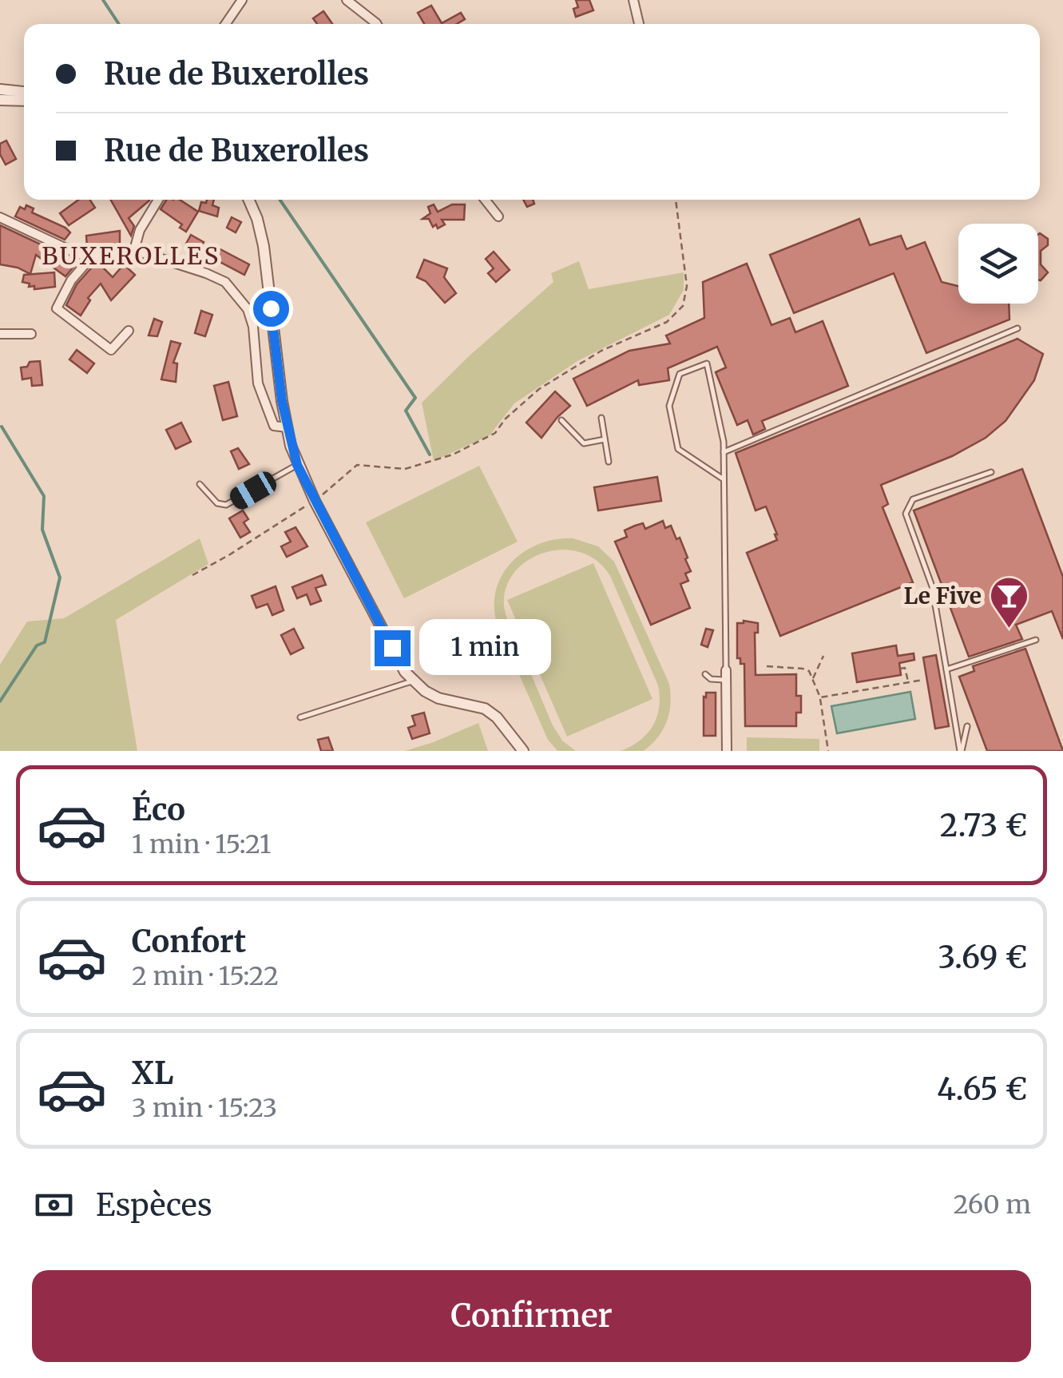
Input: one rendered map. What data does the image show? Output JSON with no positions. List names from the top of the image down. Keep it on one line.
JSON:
{"districts":["BUXEROLLES"],"places":{"bar":["Le Five"]},"page":{"banner":["Rue de Buxerolles","Rue de Buxerolles"],"bubble":"1 min","list":[{"name":"Éco","note":"1 min · 15:21","value":"2.73 €"},{"name":"Confort","note":"2 min · 15:22","value":"3.69 €"},{"name":"XL","note":"3 min · 15:23","value":"4.65 €"}],"pay":["Espèces","260 m"],"buttons":"Confirmer"}}
